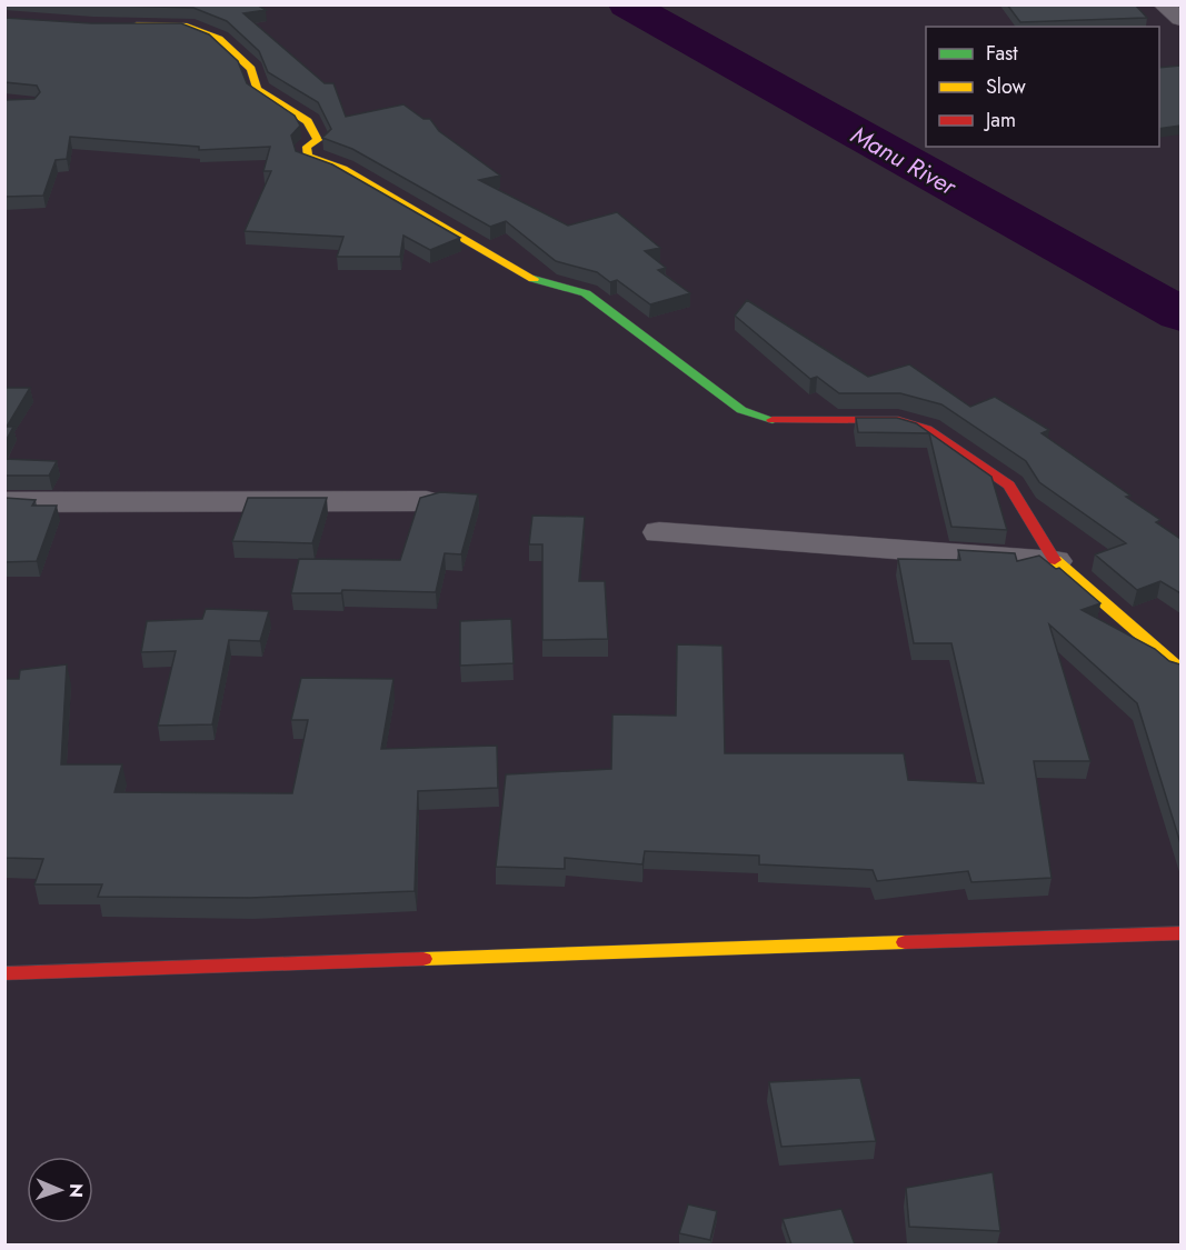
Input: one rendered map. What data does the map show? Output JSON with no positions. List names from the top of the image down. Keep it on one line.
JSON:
{"water":["Manu River"],"legend":["Fast","Slow","Jam"],"north":"right"}
